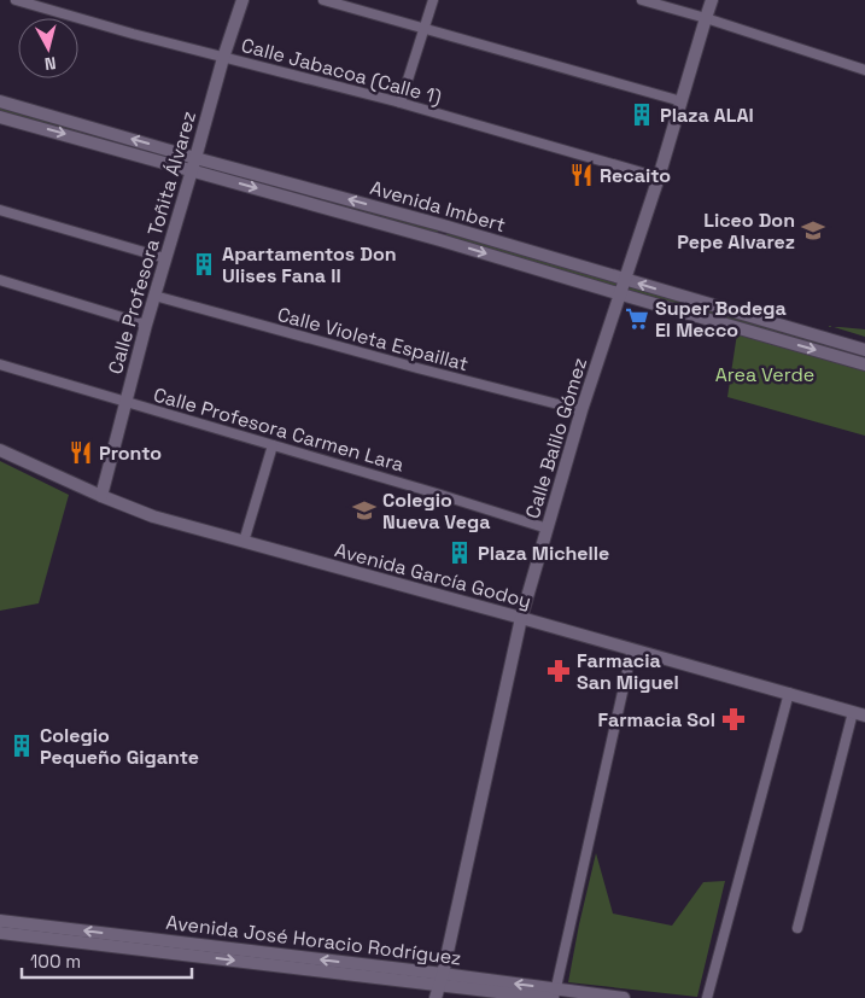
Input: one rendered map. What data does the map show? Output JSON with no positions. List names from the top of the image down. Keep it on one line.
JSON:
{"streets":{"main road":["Avenida Imbert","Calle Profesora Toñita Álvarez","Calle Balilo Gómez","Avenida García Godoy","Avenida José Horacio Rodríguez"],"street":["Calle Jabacoa (Calle 1)","Calle Violeta Espaillat","Calle Profesora Carmen Lara"]},"crossings":[["Calle Jabacoa (Calle 1)","Calle Profesora Toñita Álvarez"],["Calle Jabacoa (Calle 1)","Calle Balilo Gómez"],["Avenida Imbert","Calle Profesora Toñita Álvarez"],["Avenida Imbert","Calle Balilo Gómez"],["Calle Profesora Toñita Álvarez","Calle Violeta Espaillat"],["Calle Profesora Toñita Álvarez","Calle Profesora Carmen Lara"],["Calle Profesora Toñita Álvarez","Avenida García Godoy"],["Calle Violeta Espaillat","Calle Balilo Gómez"],["Calle Profesora Carmen Lara","Calle Balilo Gómez"],["Calle Balilo Gómez","Avenida García Godoy"],["Calle Balilo Gómez","Avenida José Horacio Rodríguez"]],"parks":["Area Verde"],"places":{"building":["Plaza ALAI","Apartamentos Don Ulises Fana II","Plaza Michelle","Colegio Pequeño Gigante"],"restaurant":["Recaito","Pronto"],"school or university":["Liceo Don Pepe Alvarez","Colegio Nueva Vega"],"supermarket":["Super Bodega El Mecco"],"pharmacy":["Farmacia San Miguel","Farmacia Sol"]},"scale_bar":"100 m","north":"bottom"}
